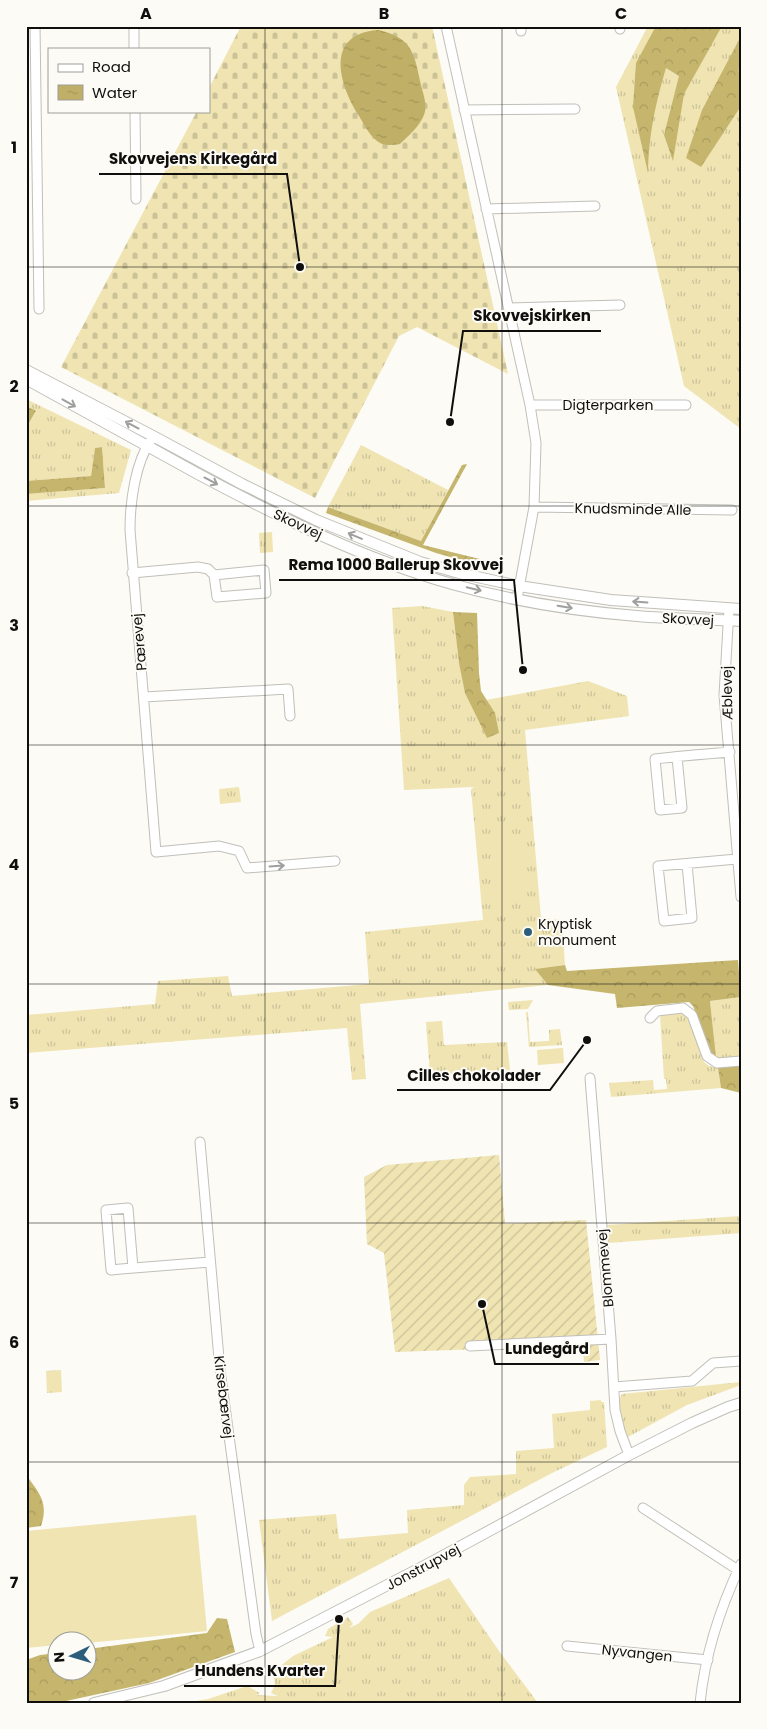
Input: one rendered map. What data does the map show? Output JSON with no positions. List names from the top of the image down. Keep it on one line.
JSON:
{"streets":{"street":["Digterparken","Knudsminde Alle","Skovvej","Pærevej","Æblevej","Blommevej","Kirsebærvej","Jonstrupvej","Nyvangen"]},"crossings":[["Skovvej","Pærevej"],["Skovvej","Æblevej"],["Blommevej","Jonstrupvej"],["Kirsebærvej","Jonstrupvej"]],"places":["Skovvejens Kirkegård","Skovvejskirken","Rema 1000 Ballerup Skovvej","Kryptisk monument","Cilles chokolader","Lundegård","Hundens Kvarter"],"legend":["Road","Water"],"north":"left","grid":{"columns":["A","B","C"],"rows":["1","2","3","4","5","6","7"]}}
